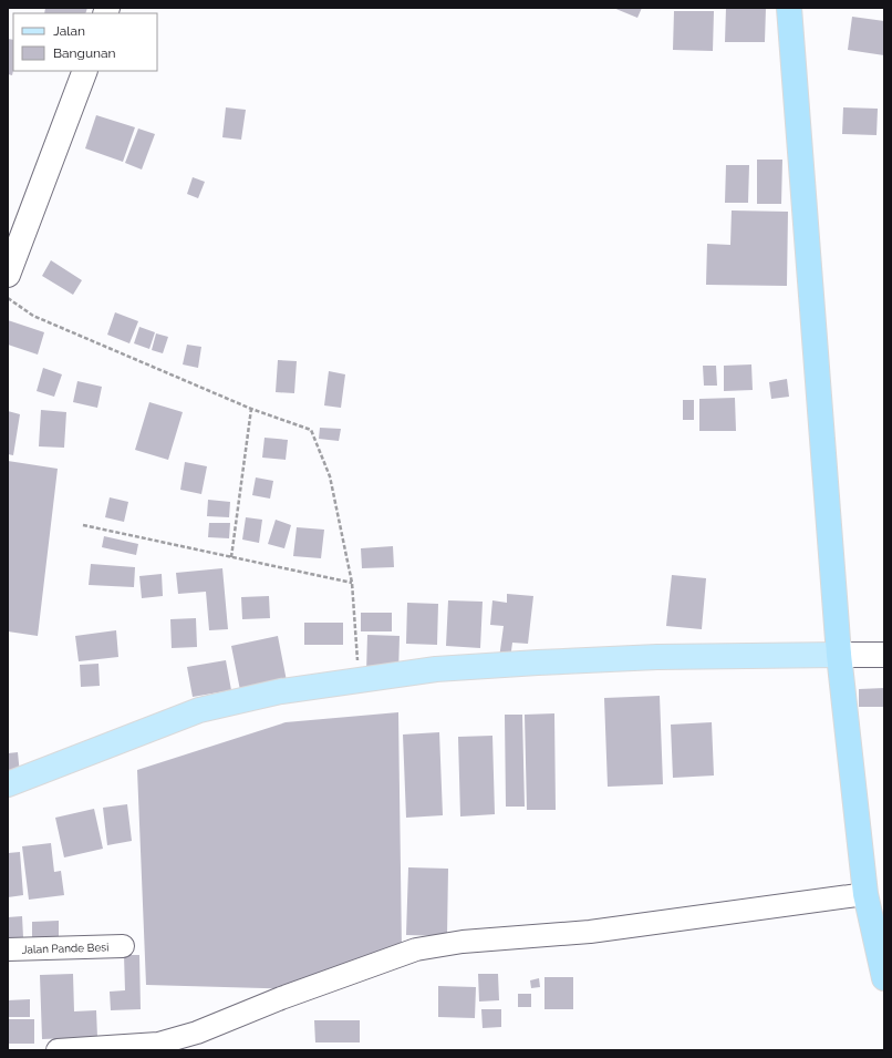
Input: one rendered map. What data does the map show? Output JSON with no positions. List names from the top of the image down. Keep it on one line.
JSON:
{"streets":{"street":["Jalan Pande Besi"]},"legend":["Jalan","Bangunan"]}
